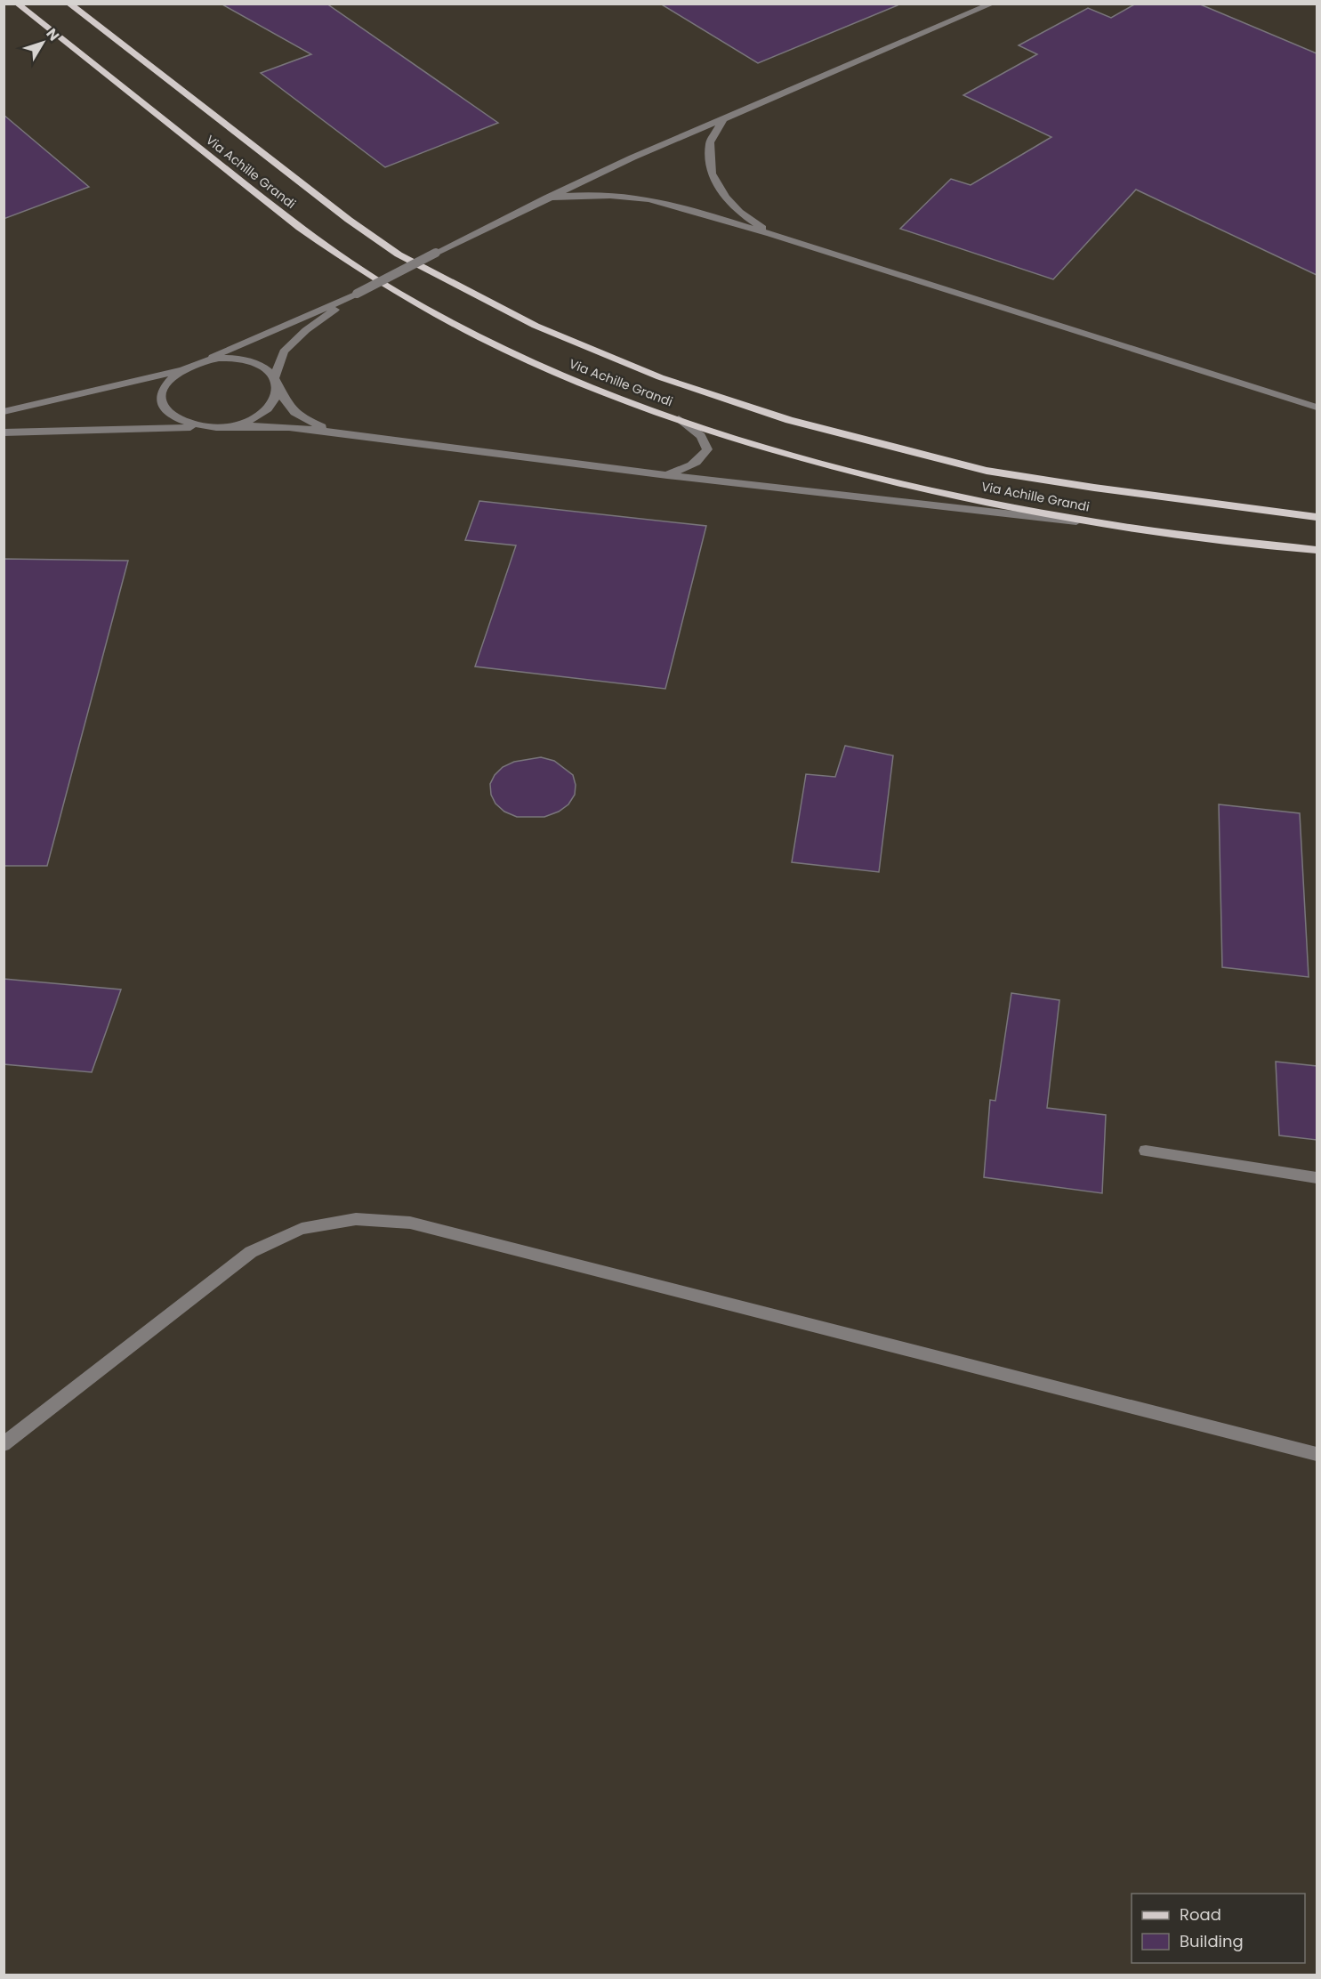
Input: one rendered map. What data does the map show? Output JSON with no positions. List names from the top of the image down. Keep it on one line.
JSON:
{"streets":{"main road":["Via Achille Grandi"]},"legend":["Road","Building"],"north":"top right"}
